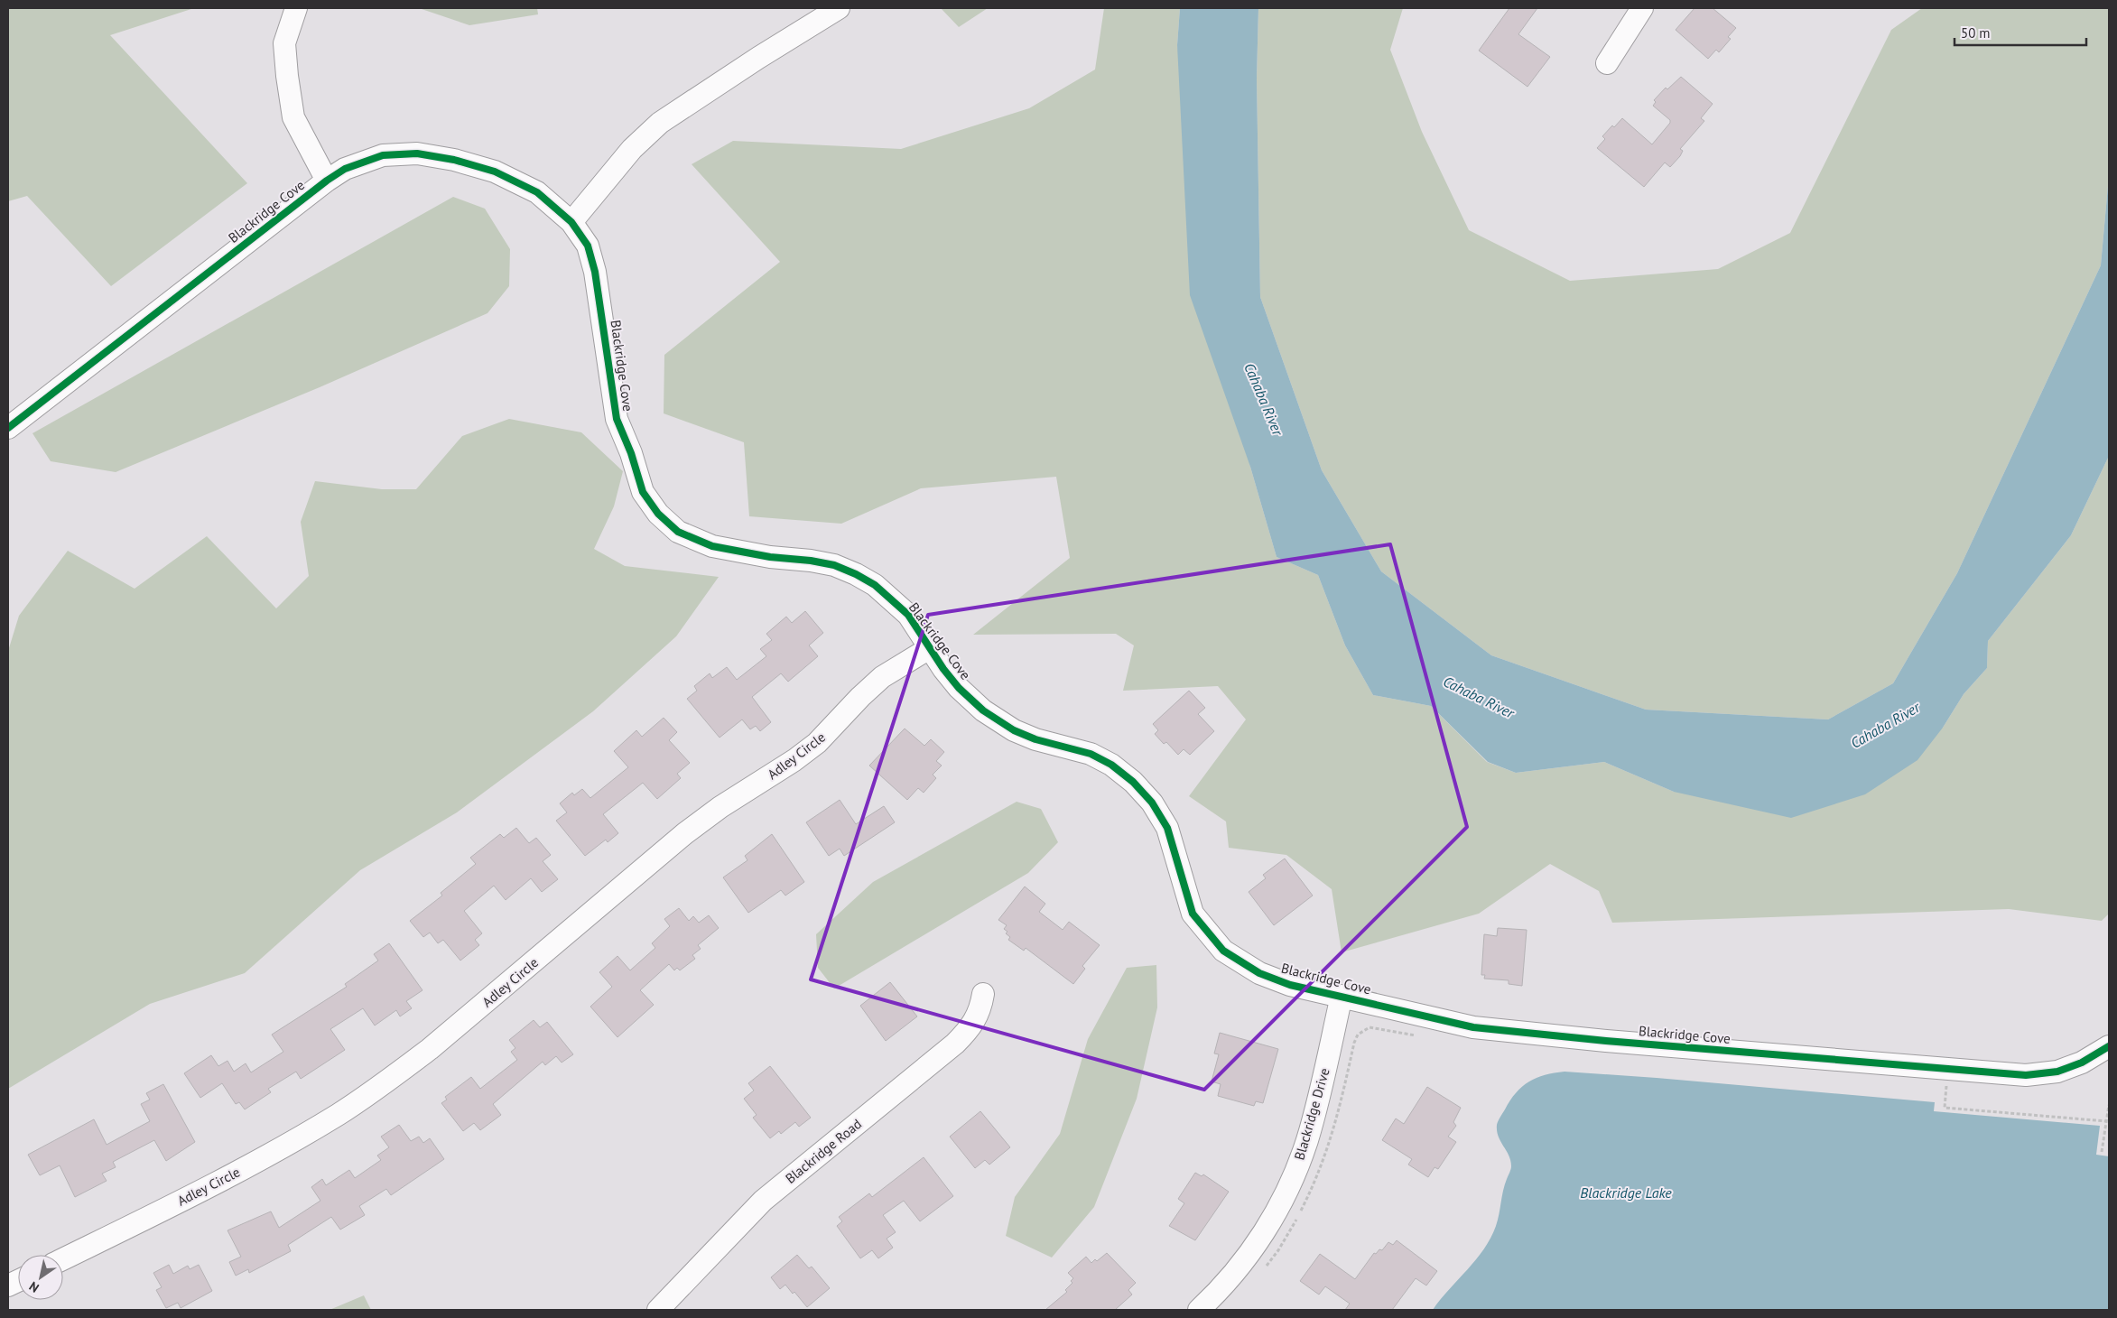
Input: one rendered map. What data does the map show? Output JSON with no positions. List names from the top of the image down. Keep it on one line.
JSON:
{"streets":{"street":["Blackridge Cove","Adley Circle","Blackridge Drive","Blackridge Road"]},"crossings":[["Blackridge Cove","Adley Circle"],["Blackridge Cove","Blackridge Drive"]],"water":["Cahaba River","Blackridge Lake"],"scale_bar":"50 m","north":"bottom left"}
